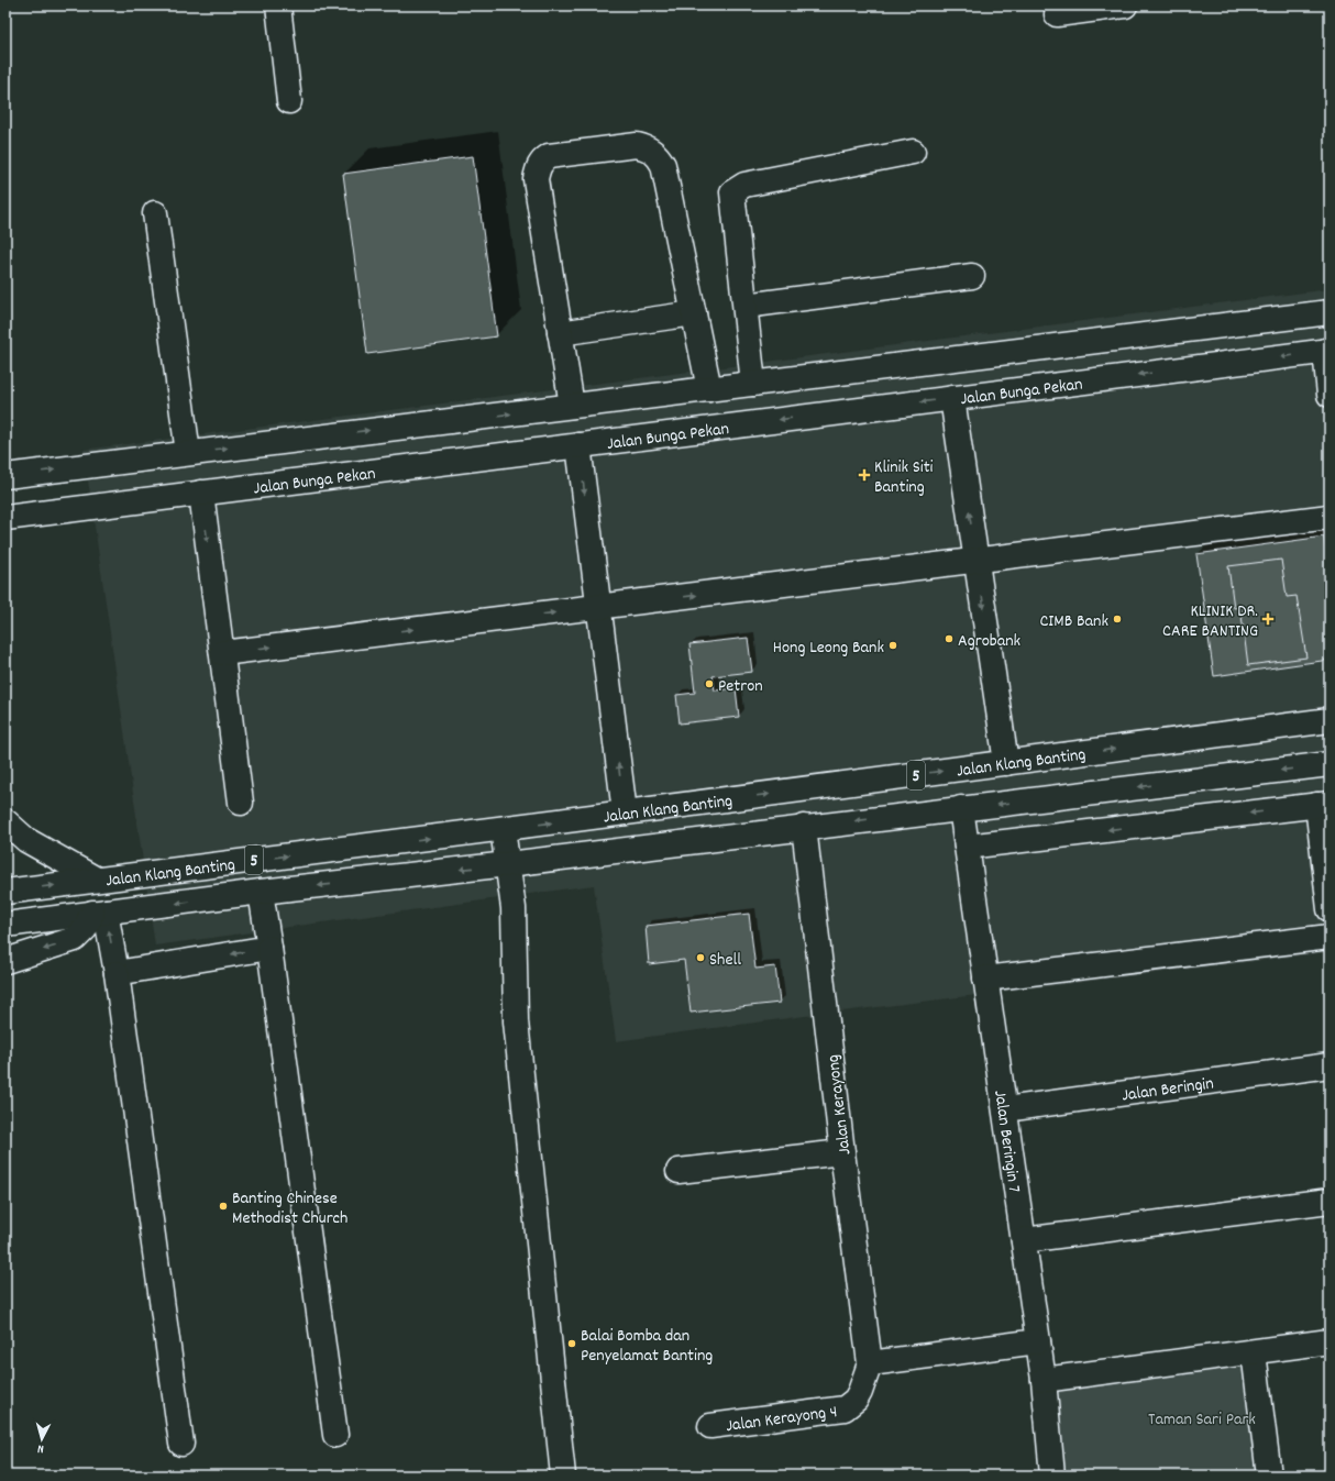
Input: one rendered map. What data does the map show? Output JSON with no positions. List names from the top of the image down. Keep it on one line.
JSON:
{"streets":{"main road":["Jalan Bunga Pekan","Jalan Klang Banting","5","Jalan Beringin","Jalan Kerayong","Jalan Beringin 7","Jalan Kerayong 4"]},"crossings":[["Jalan Klang Banting","Jalan Kerayong"],["Jalan Klang Banting","Jalan Beringin 7"],["Jalan Beringin","Jalan Beringin 7"],["Jalan Kerayong","Jalan Kerayong 4"]],"parks":["Taman Sari Park"],"places":{"health":["Klinik Siti Banting","KLINIK DR. CARE BANTING"],"other":["CIMB Bank","Agrobank","Hong Leong Bank","Petron","Shell","Banting Chinese Methodist Church","Balai Bomba dan Penyelamat Banting"]},"north":"bottom"}
